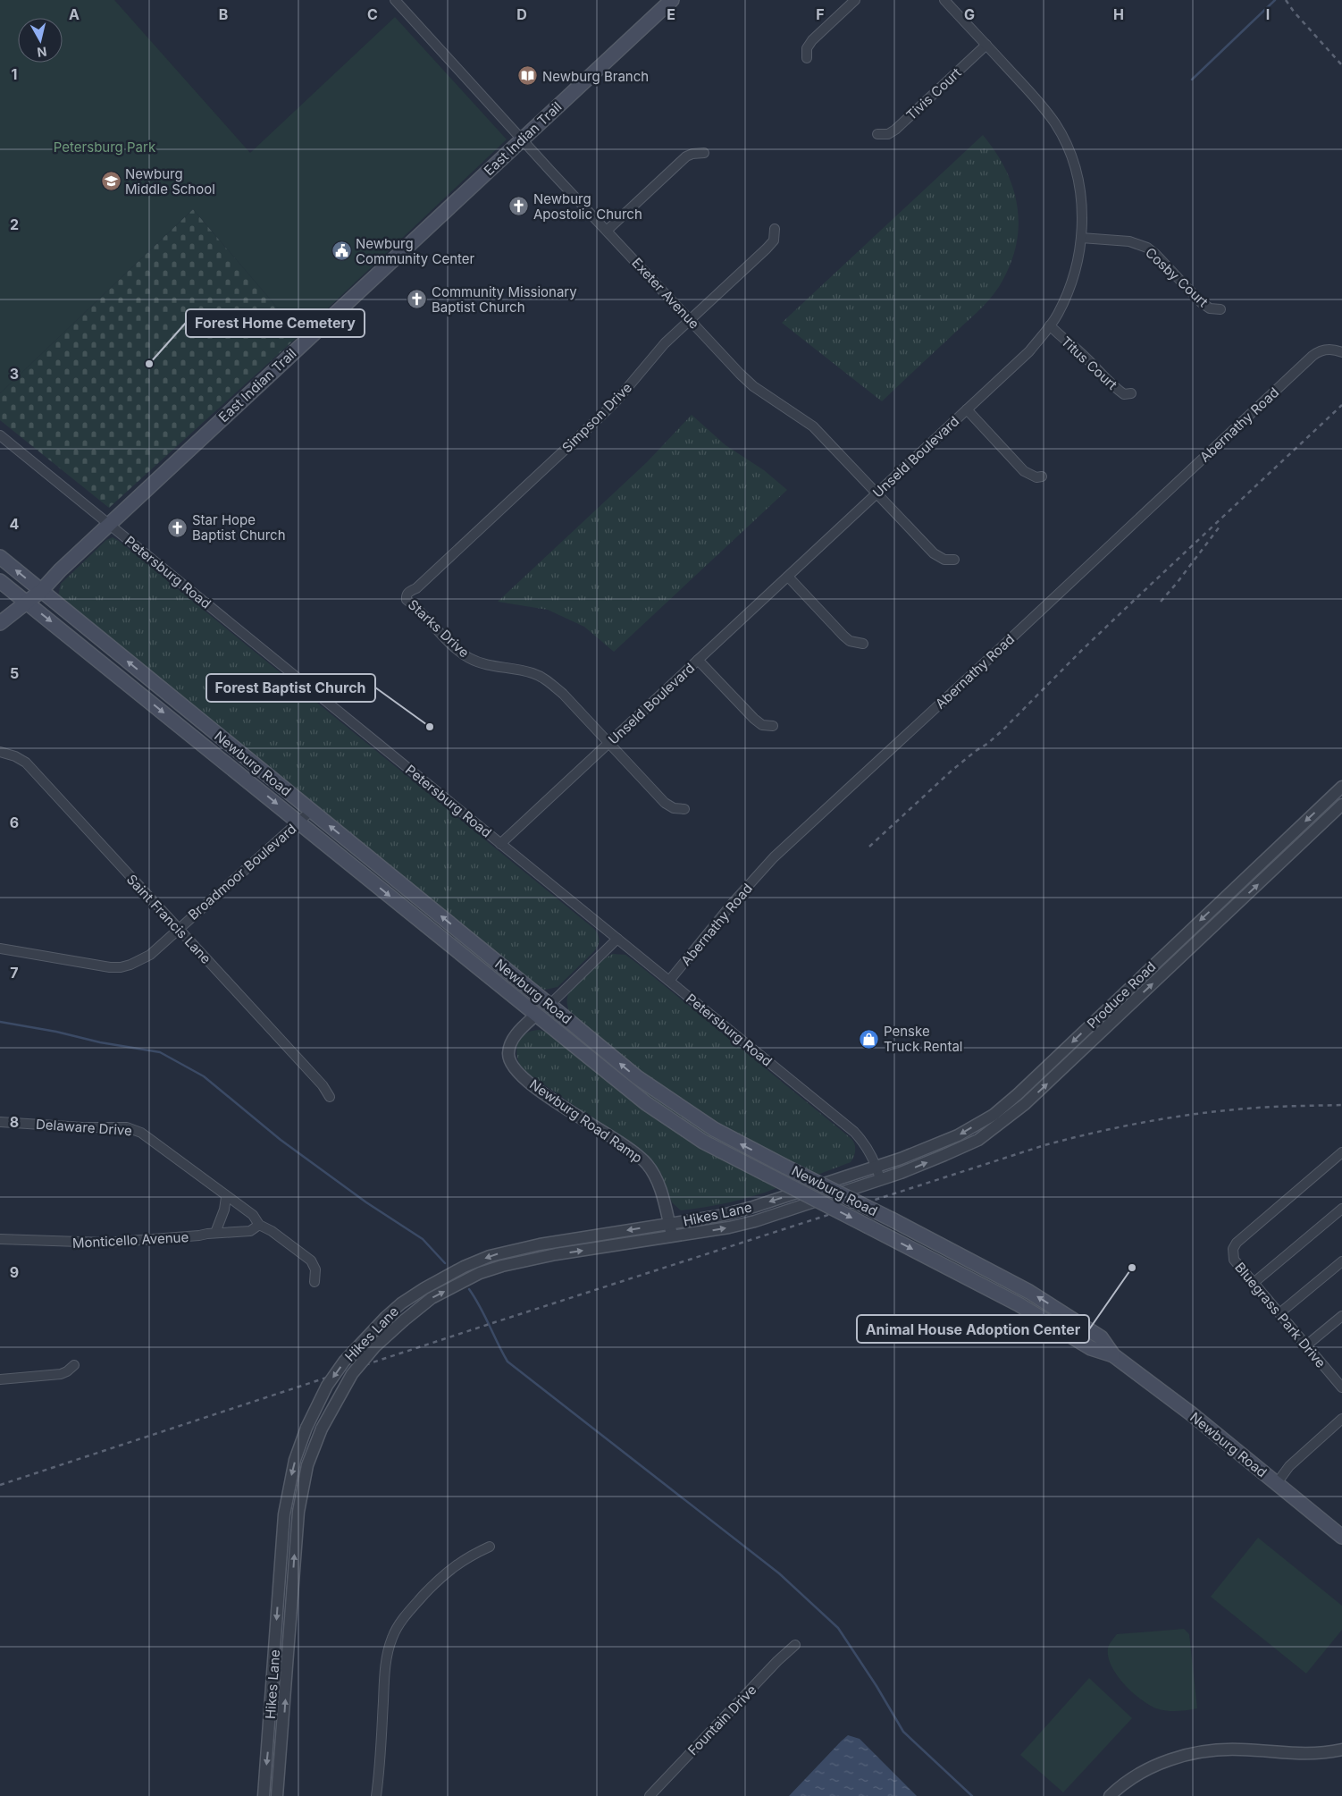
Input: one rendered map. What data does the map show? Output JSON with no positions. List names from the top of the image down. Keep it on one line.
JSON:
{"streets":{"main road":["East Indian Trail","Newburg Road"],"street":["Tivis Court","Cosby Court","Exeter Avenue","Titus Court","Simpson Drive","Abernathy Road","Unseld Boulevard","Petersburg Road","Starks Drive","Broadmoor Boulevard","Saint Francis Lane","Produce Road","Newburg Road Ramp","Delaware Drive","Hikes Lane","Monticello Avenue","Bluegrass Park Drive","Fountain Drive"]},"crossings":[["Tivis Court","Unseld Boulevard"],["East Indian Trail","Exeter Avenue"],["East Indian Trail","Petersburg Road"],["East Indian Trail","Newburg Road"],["Cosby Court","Unseld Boulevard"],["Exeter Avenue","Simpson Drive"],["Exeter Avenue","Unseld Boulevard"],["Titus Court","Unseld Boulevard"],["Simpson Drive","Starks Drive"],["Abernathy Road","Petersburg Road"],["Unseld Boulevard","Petersburg Road"],["Unseld Boulevard","Starks Drive"],["Petersburg Road","Produce Road"],["Petersburg Road","Hikes Lane"],["Newburg Road","Broadmoor Boulevard"],["Newburg Road","Newburg Road Ramp"],["Broadmoor Boulevard","Saint Francis Lane"],["Produce Road","Hikes Lane"],["Newburg Road Ramp","Hikes Lane"],["Delaware Drive","Monticello Avenue"]],"parks":["Petersburg Park"],"places":{"library":["Newburg Branch"],"school or university":["Newburg Middle School"],"church":["Newburg Apostolic Church","Community Missionary Baptist Church","Star Hope Baptist Church"],"public building":["Newburg Community Center"],"other":["Forest Home Cemetery","Forest Baptist Church","Animal House Adoption Center"],"shop":["Penske Truck Rental"]},"north":"bottom","grid":{"columns":["A","B","C","D","E","F","G","H","I"],"rows":["1","2","3","4","5","6","7","8","9"]}}
